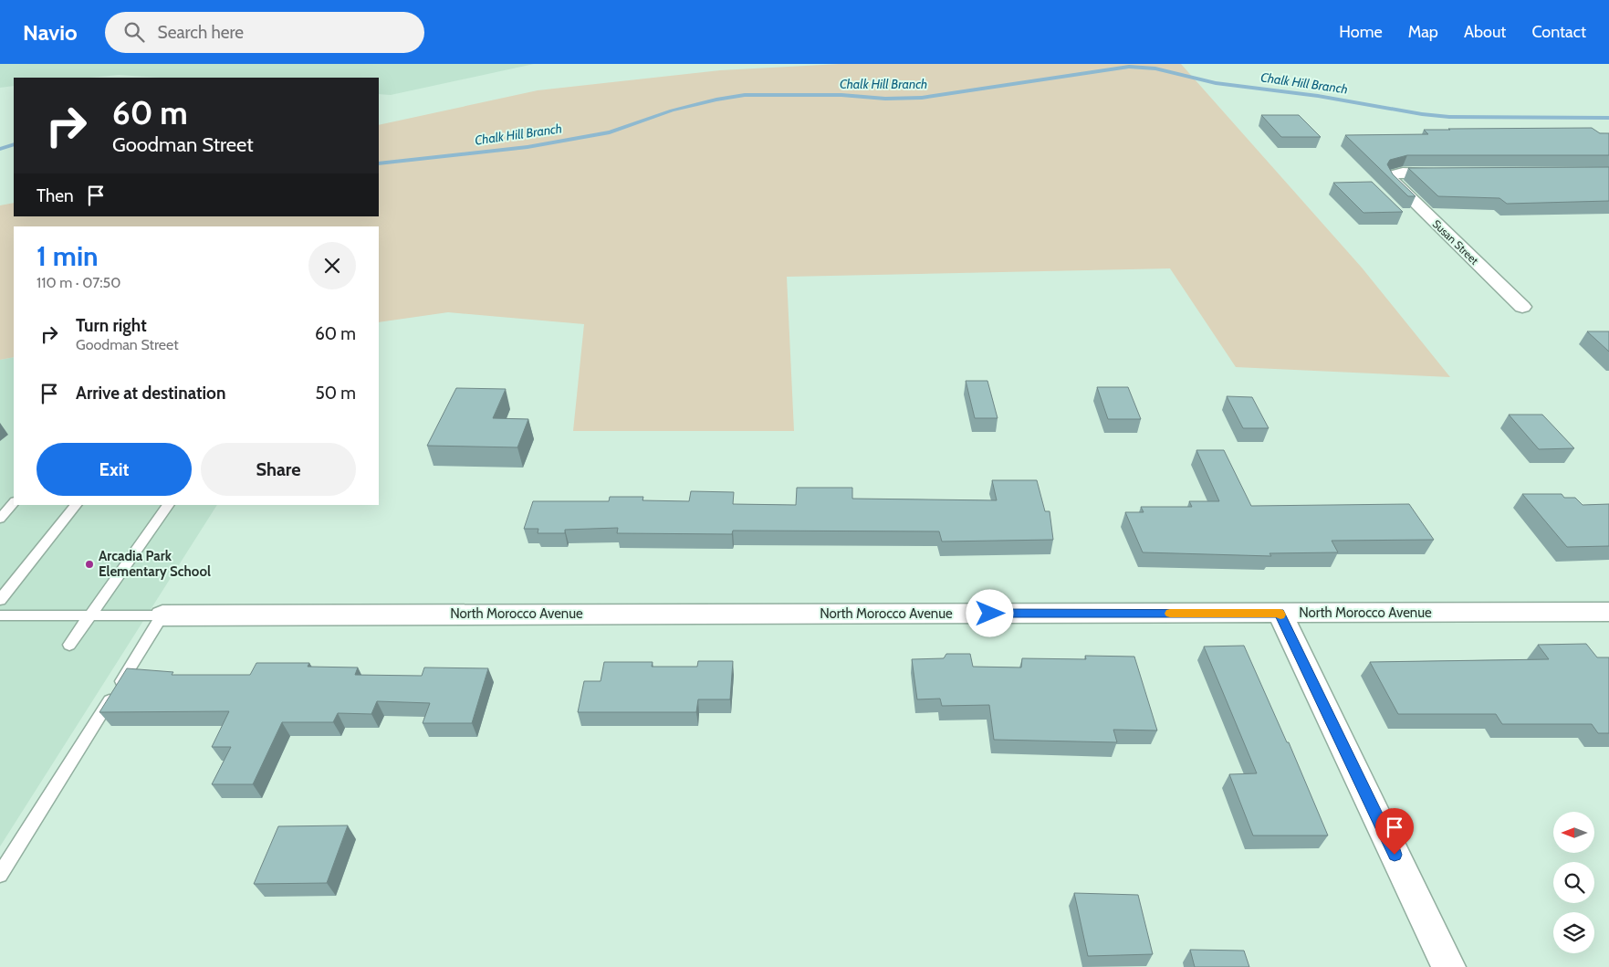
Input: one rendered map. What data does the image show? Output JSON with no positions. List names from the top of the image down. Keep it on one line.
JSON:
{"streets":{"street":["Susan Street","North Morocco Avenue"]},"water":["Chalk Hill Branch"],"places":["Arcadia Park Elementary School"],"north":"left","page":{"header":"Navio","search":"Search here","nav":["Home","Map","About","Contact"],"turn":["60 m","Goodman Street"],"then":"Then","heading":["1 min","110 m · 07:50"],"list":[{"name":"Turn right","note":"Goodman Street","value":"60 m"},{"name":"Arrive at destination","value":"50 m"}],"buttons":["Exit","Share"]}}
